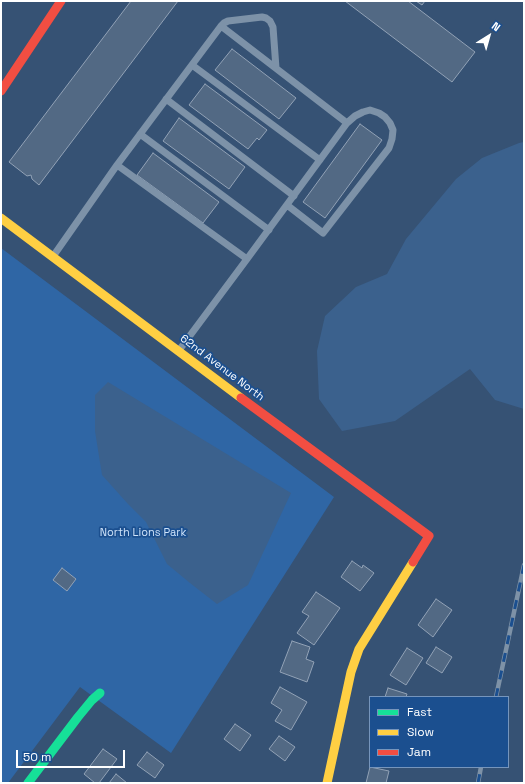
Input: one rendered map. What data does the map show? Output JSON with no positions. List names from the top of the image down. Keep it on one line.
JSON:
{"streets":{"street":["62nd Avenue North"]},"parks":["North Lions Park"],"legend":["Fast","Slow","Jam"],"scale_bar":"50 m","north":"top right"}
